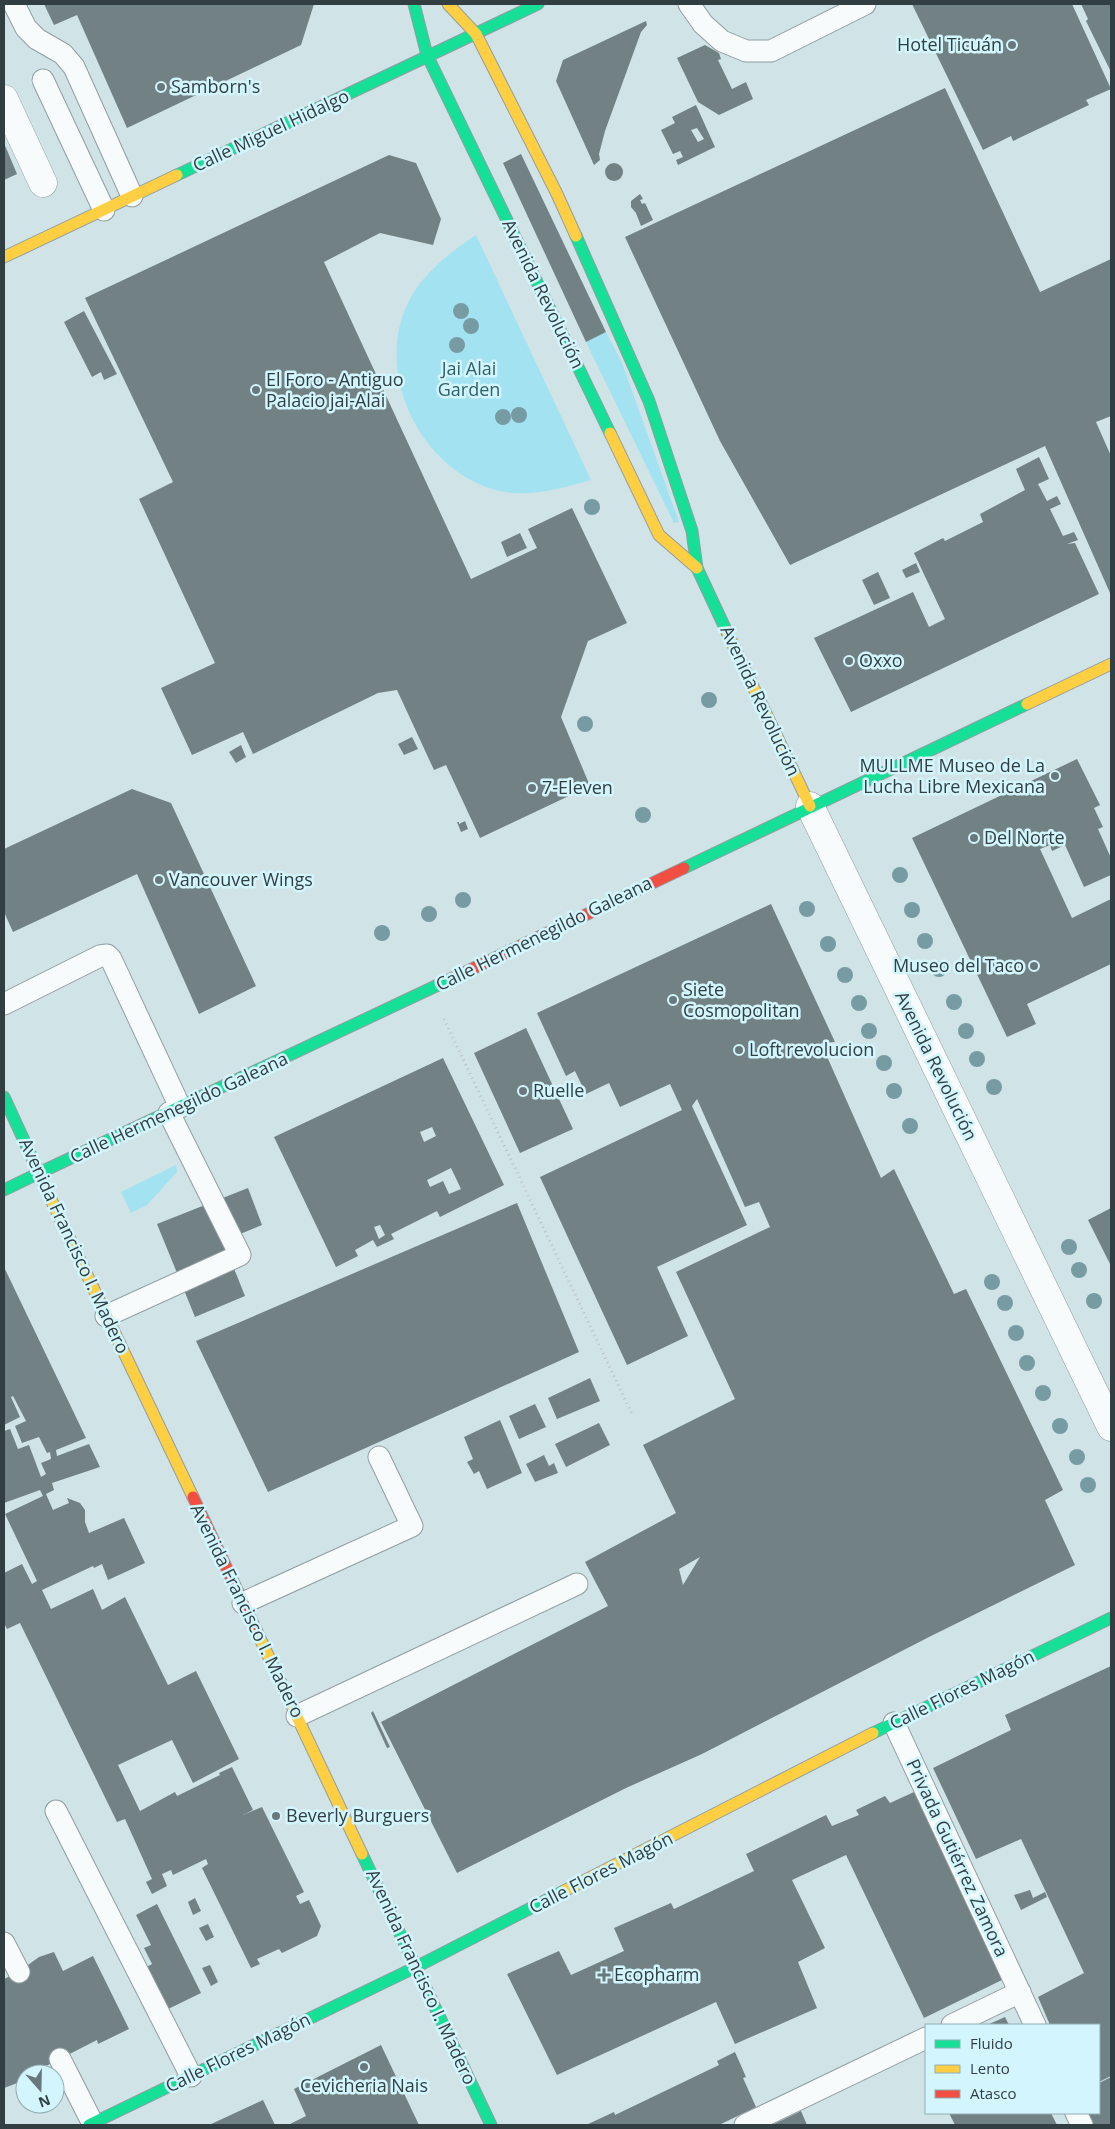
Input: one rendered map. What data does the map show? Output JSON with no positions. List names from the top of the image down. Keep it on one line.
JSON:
{"streets":{"main road":["Calle Miguel Hidalgo","Avenida Revolución","Calle Hermenegildo Galeana","Avenida Francisco I. Madero","Calle Flores Magón"],"lane":["Privada Gutiérrez Zamora"]},"crossings":[["Calle Miguel Hidalgo","Avenida Revolución"],["Avenida Revolución","Calle Hermenegildo Galeana"],["Calle Hermenegildo Galeana","Avenida Francisco I. Madero"],["Avenida Francisco I. Madero","Calle Flores Magón"],["Calle Flores Magón","Privada Gutiérrez Zamora"]],"parks":["Jai Alai Garden"],"places":{"other":["Hotel Ticuán","Samborn's","El Foro - Antiguo Palacio jai-Alai","Oxxo","MULLME Museo de La Lucha Libre Mexicana","7-Eleven","Del Norte","Vancouver Wings","Museo del Taco","Siete Cosmopolitan","Loft revolucion","Ruelle","Beverly Burguers","Cevicheria Nais"],"health":["Ecopharm"]},"legend":["Fluido","Lento","Atasco"],"north":"bottom"}
